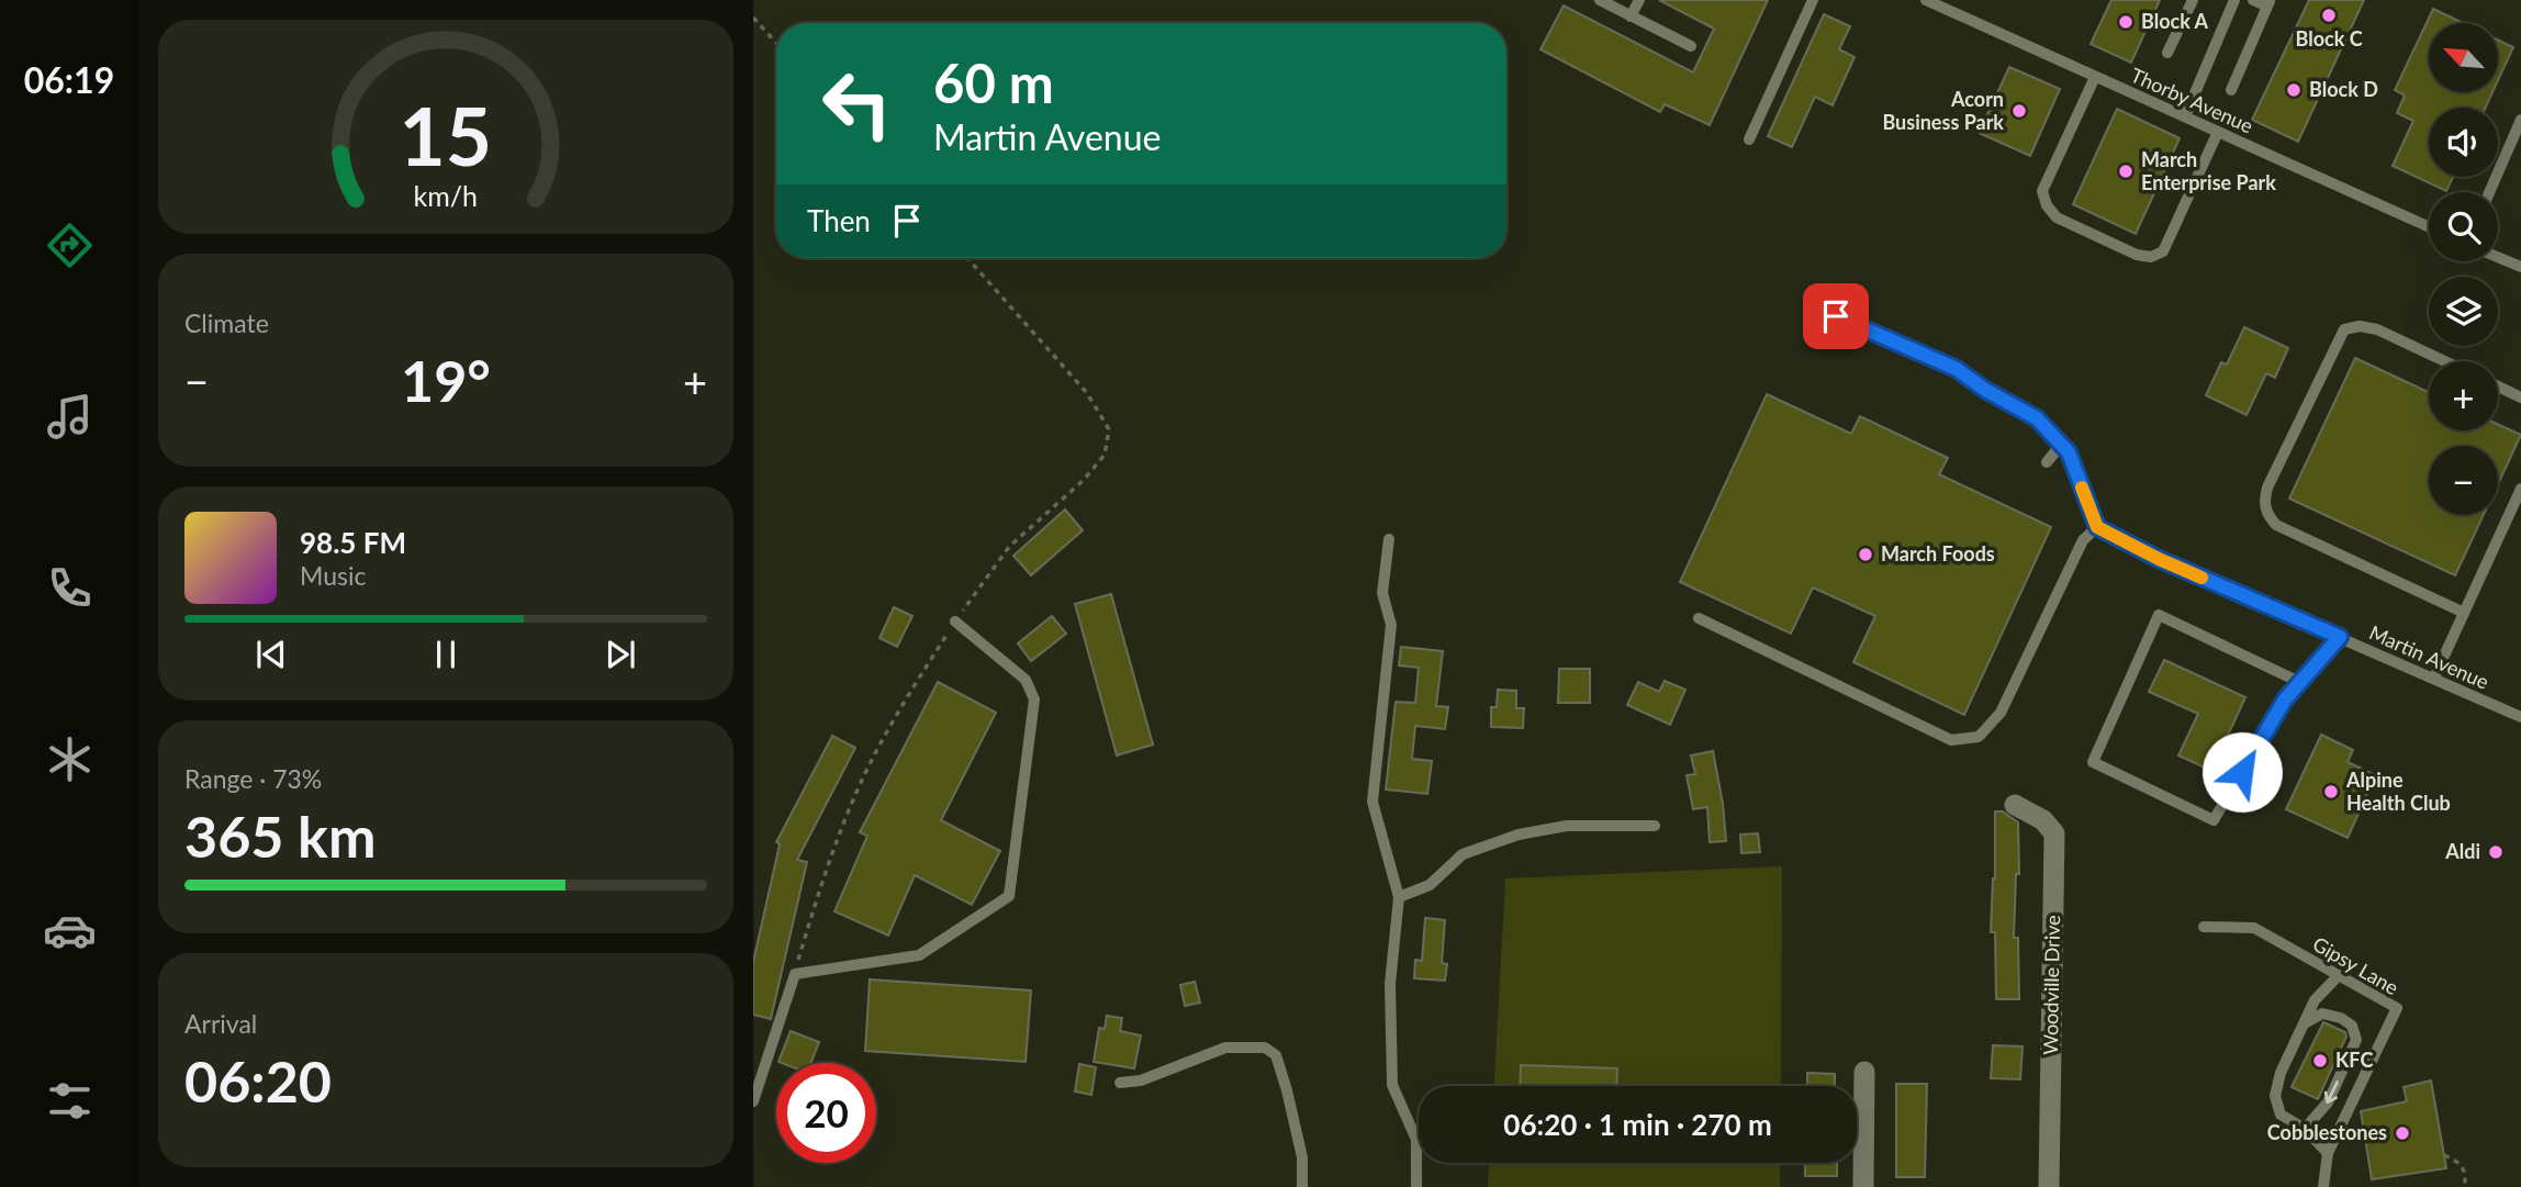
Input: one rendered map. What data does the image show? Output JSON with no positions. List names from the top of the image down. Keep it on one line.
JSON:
{"streets":{"street":["Woodville Drive"],"lane":["Thorby Avenue","Martin Avenue","Gipsy Lane"]},"places":["Block C","Block A","Block D","Acorn Business Park","March Enterprise Park","March Foods","Alpine Health Club","Aldi","KFC","Cobblestones"],"north":"top left","page":{"tabs":"06:19","map_buttons":["+","−"],"turn":["60 m","Martin Avenue"],"then":"Then","tile":["Climate",["Range · 73%","365 km"],["Arrival","06:20"]],"heat":["−","19°","+"],"song":["98.5 FM","Music"],"limit":"20","trip":"06:20 · 1 min · 270 m","gauge":["15","km/h"]}}
